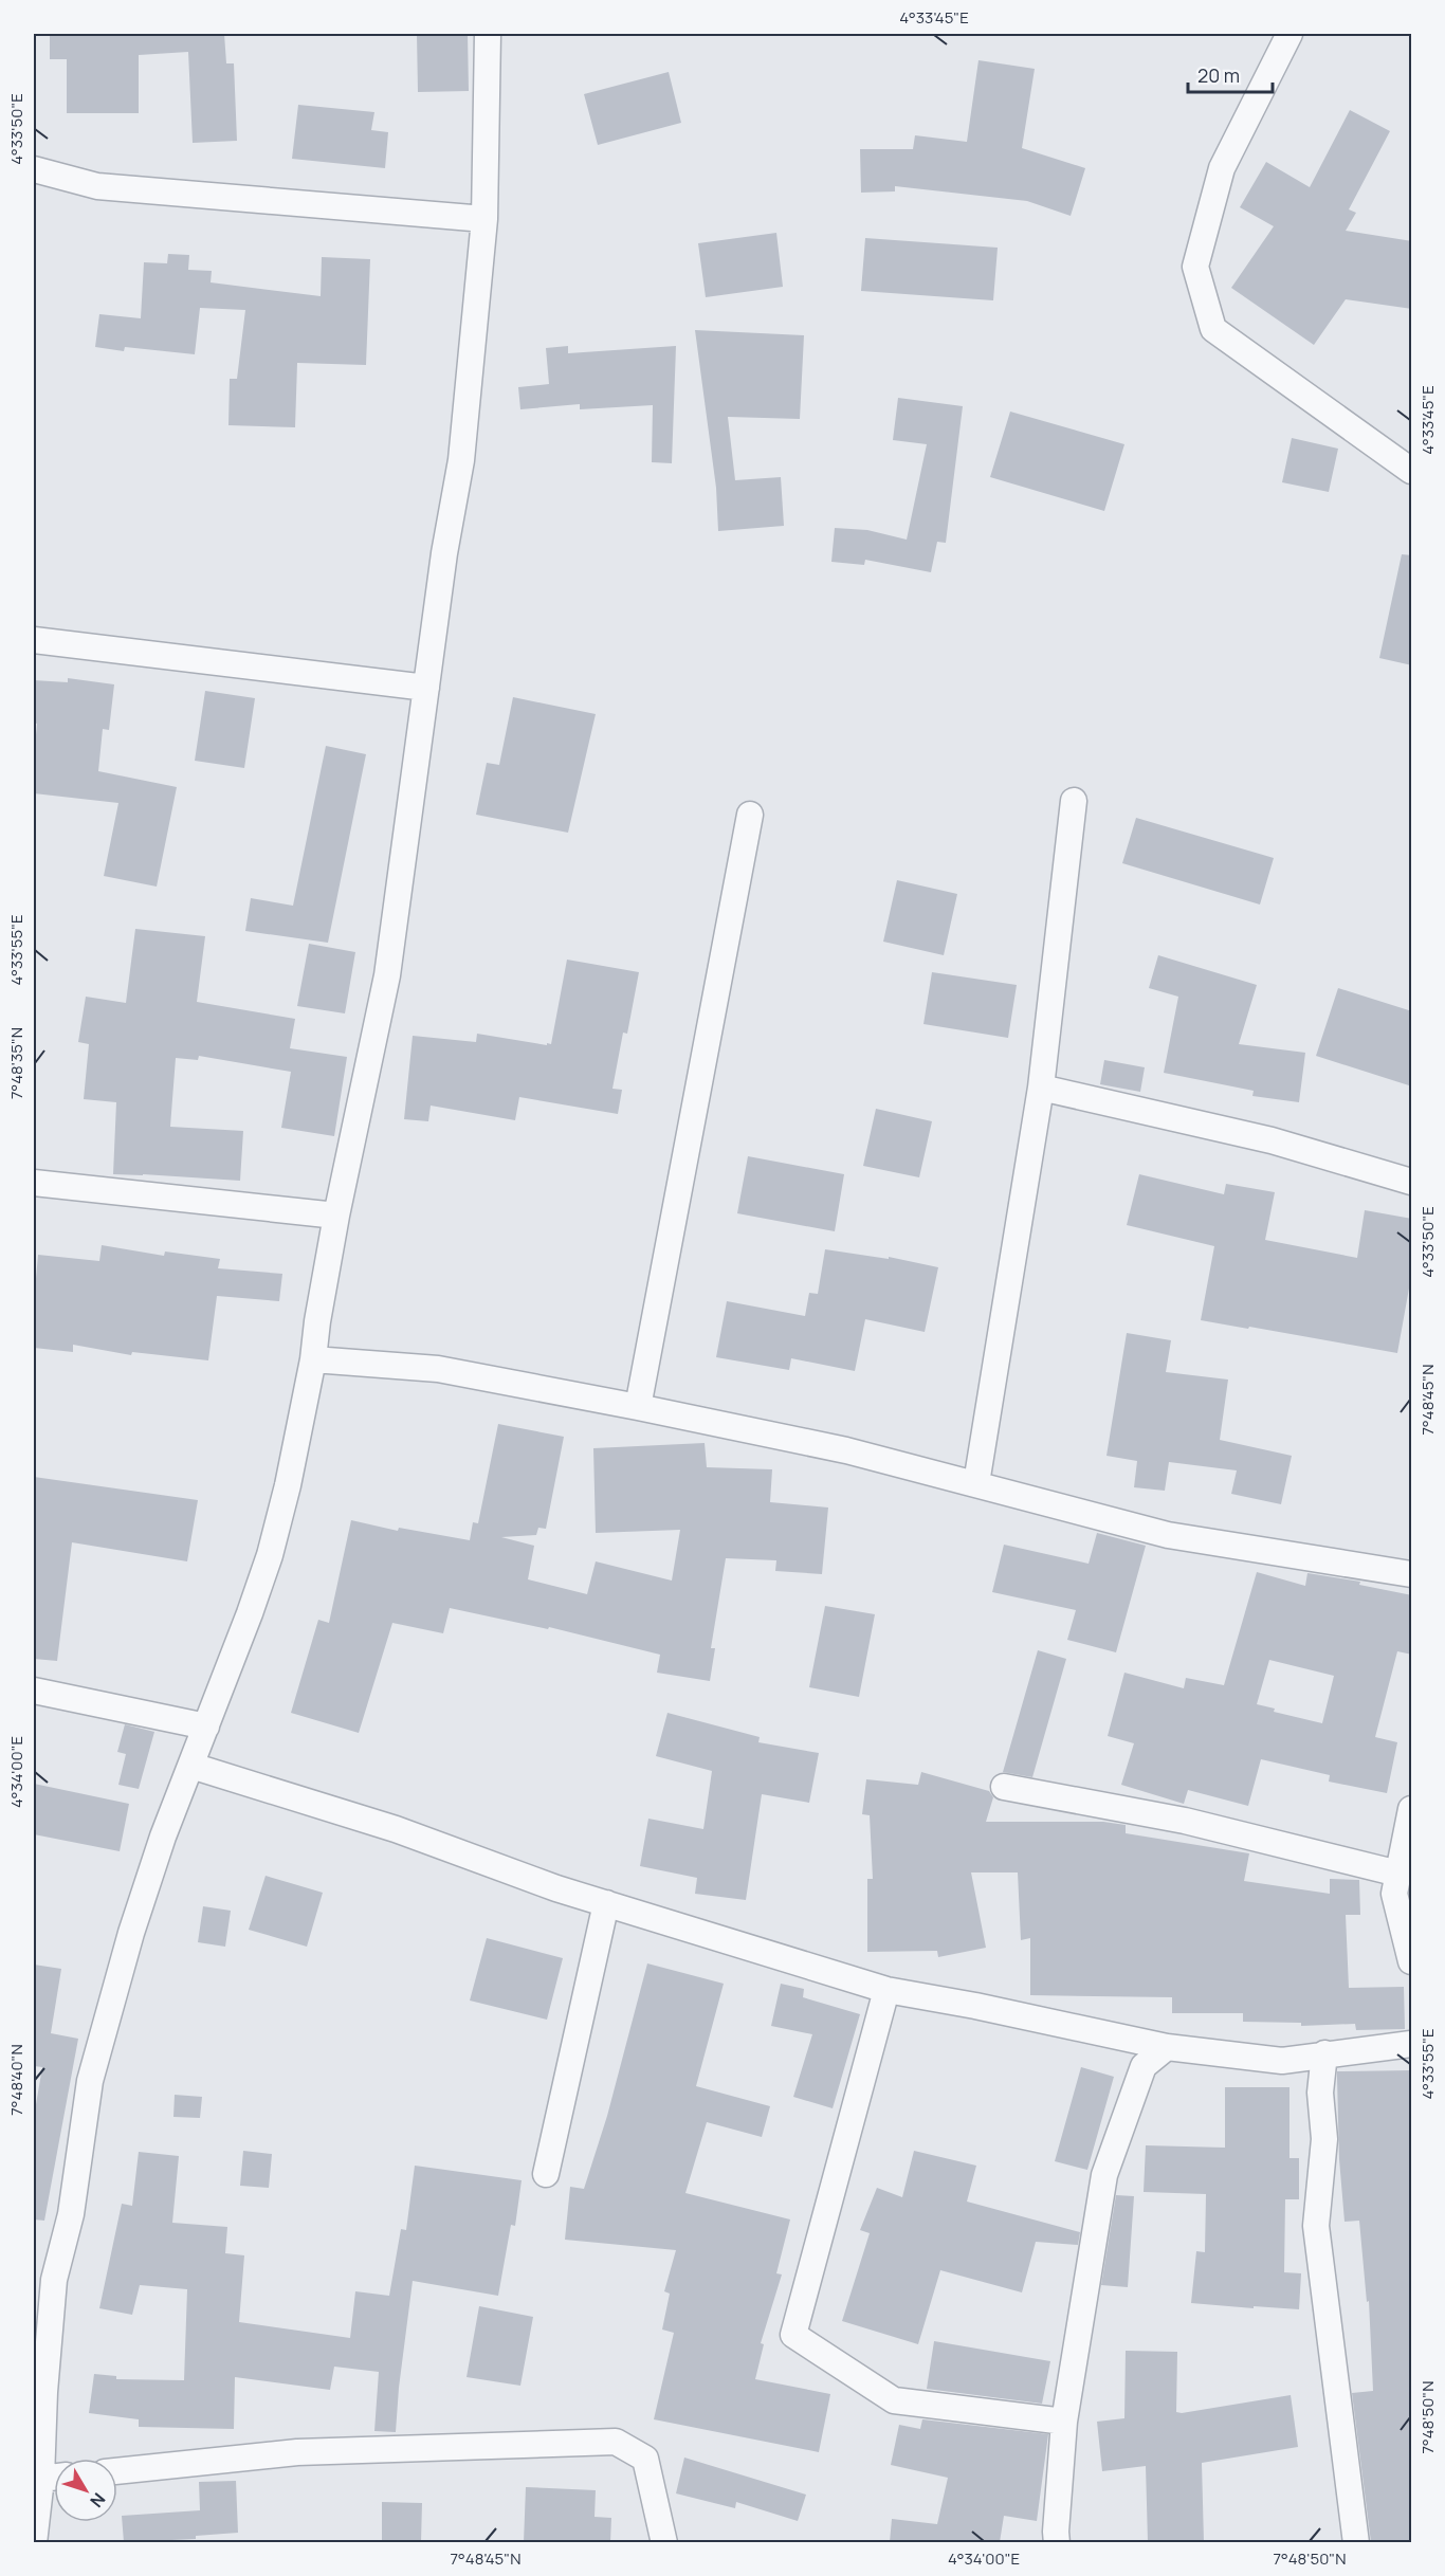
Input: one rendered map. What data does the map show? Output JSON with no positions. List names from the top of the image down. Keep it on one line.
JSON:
{"scale_bar":"20 m","north":"bottom right","coordinates":["4°33'45\"E","4°33'50\"E","4°33'55\"E","7°48'35\"N","7°48'45\"N","4°34'00\"E","7°48'40\"N","7°48'50\"N"]}
